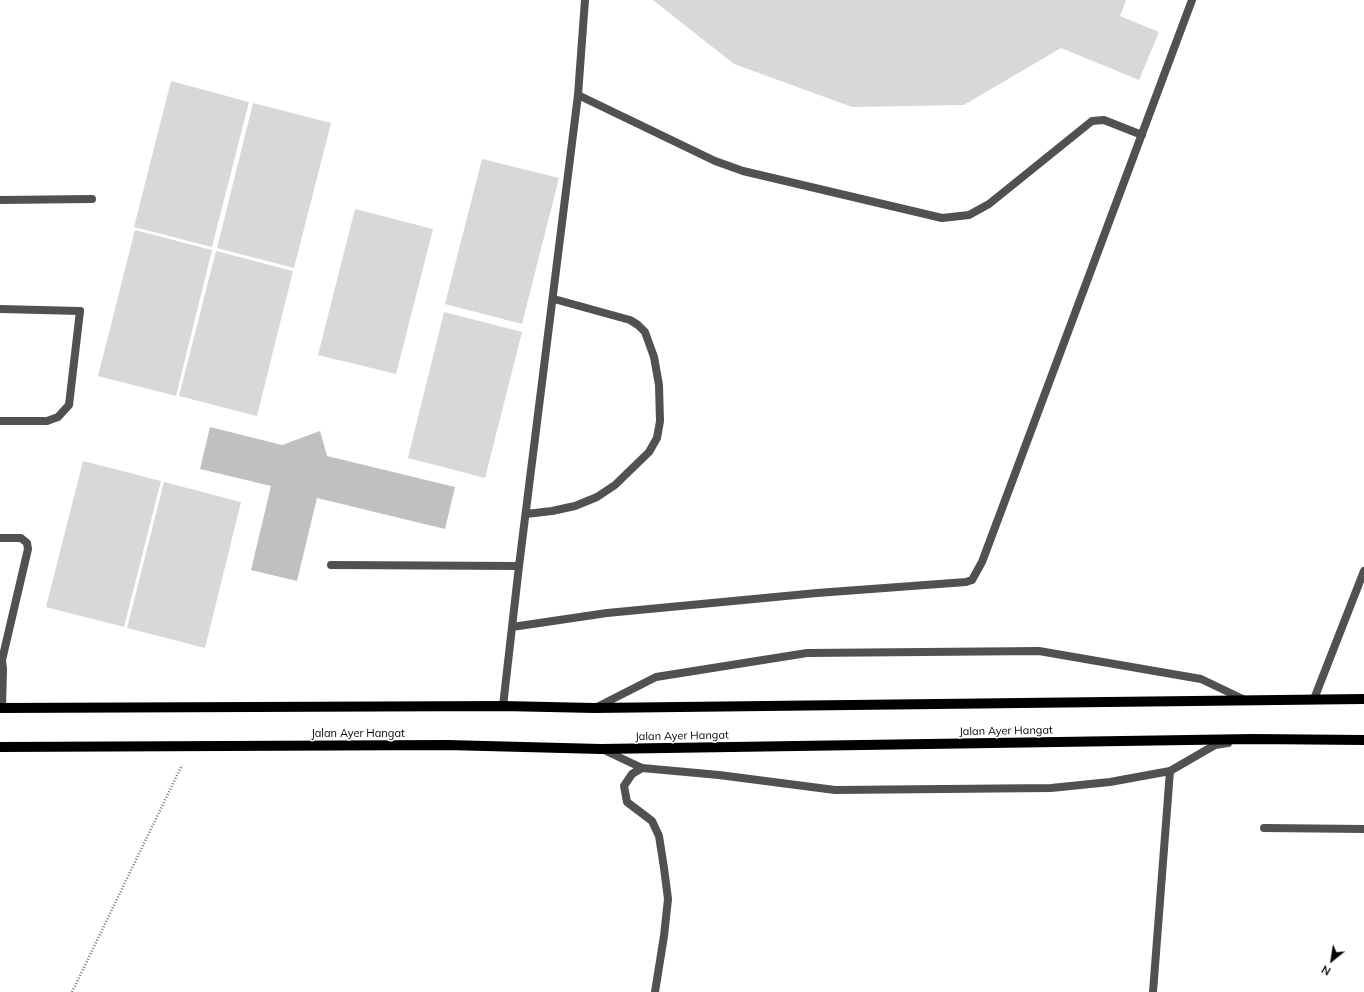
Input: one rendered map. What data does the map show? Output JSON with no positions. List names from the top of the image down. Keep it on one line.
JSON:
{"streets":{"main road":["Jalan Ayer Hangat"]},"north":"bottom left"}
